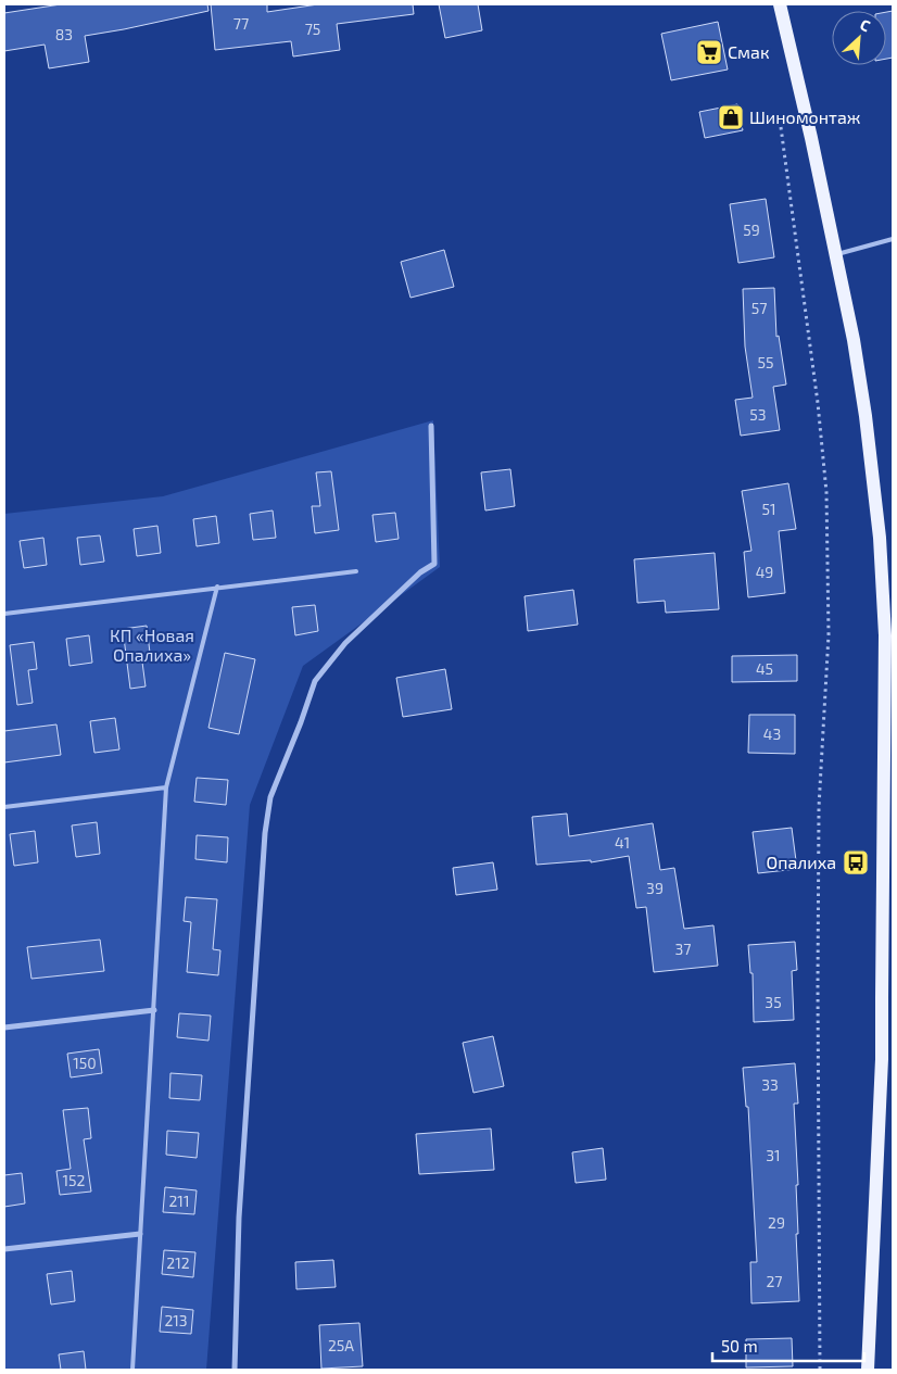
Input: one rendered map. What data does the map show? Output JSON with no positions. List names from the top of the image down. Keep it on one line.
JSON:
{"parks":["КП «Новая Опалиха»"],"places":{"supermarket":["Смак"],"shop":["Шиномонтаж"],"bus stop":["Опалиха"]},"house_numbers":["77","75","83","59","57","55","53","51","49","45","43","41","39","37","35","150","33","31","152","211","29","212","27","213","25А"],"scale_bar":"50 m","north":"top right"}
